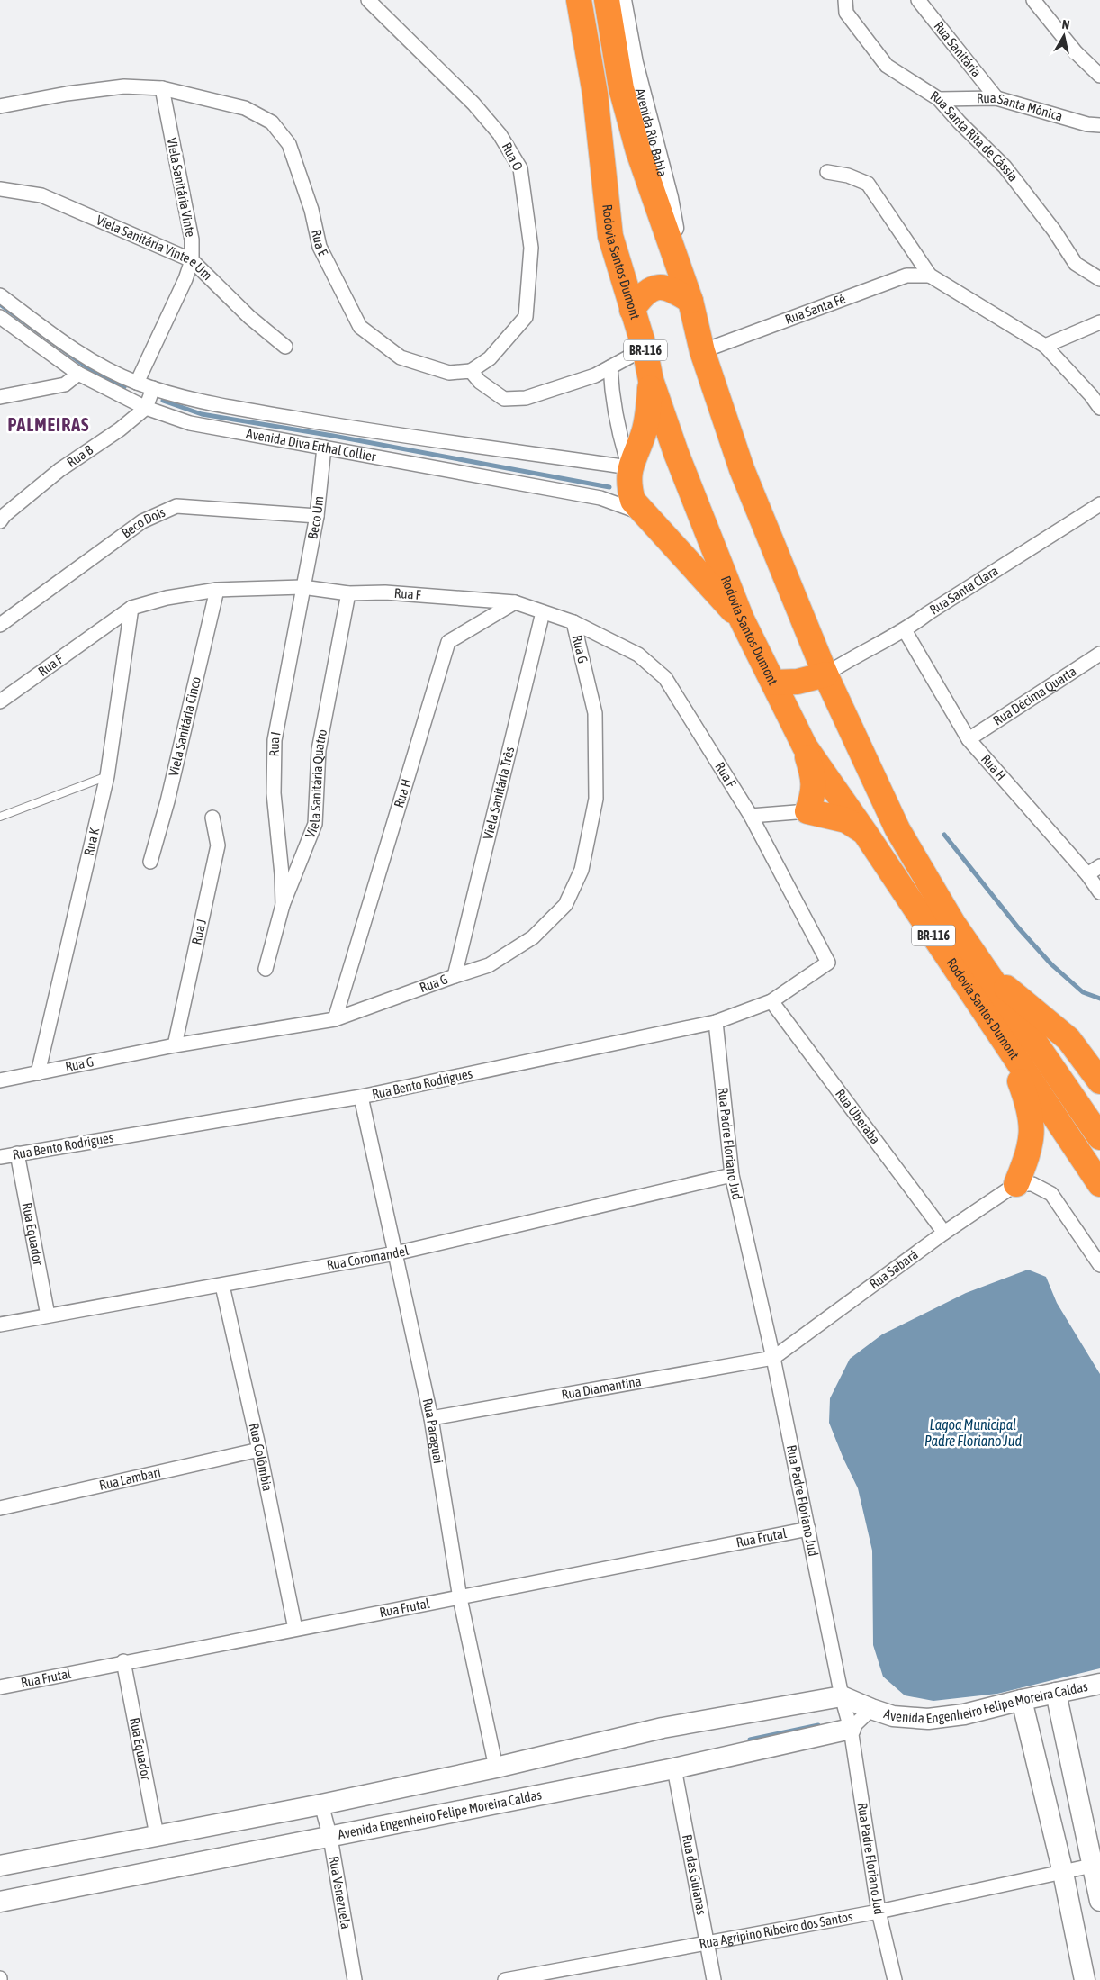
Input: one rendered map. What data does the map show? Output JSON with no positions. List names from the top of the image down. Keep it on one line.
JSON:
{"streets":{"highway":["Rodovia Santos Dumont","BR-116"],"street":["Rua Sanitária","Rua Santa Mônica","Avenida Rio-Bahia","Rua Santa Rita de Cássia","Rua O","Viela Sanitária Vinte","Rua E","Viela Sanitária Vinte e Um","Rua Santa Fé","Avenida Diva Erthal Collier","Rua B","Beco Um","Beco Dois","Rua Santa Clara","Rua F","Rua G","Rua Décima Quarta","Viela Sanitária Cinco","Rua I","Rua H","Viela Sanitária Quatro","Viela Sanitária Três","Rua K","Rua J","Rua Bento Rodrigues","Rua Uberaba","Rua Padre Floriano Jud","Rua Equador","Rua Coromandel","Rua Sabará","Rua Diamantina","Rua Paraguai","Rua Colômbia","Rua Lambari","Rua Frutal","Avenida Engenheiro Felipe Moreira Caldas","Rua das Guianas","Rua Venezuela","Rua Agripino Ribeiro dos Santos"]},"crossings":[["Rua Sanitária","Rua Santa Mônica"],["Rua Santa Mônica","Rua Santa Rita de Cássia"],["Avenida Rio-Bahia","Rodovia Santos Dumont"],["Rua O","Rua E"],["Viela Sanitária Vinte","Rua E"],["Viela Sanitária Vinte","Viela Sanitária Vinte e Um"],["Viela Sanitária Vinte","Avenida Diva Erthal Collier"],["Rodovia Santos Dumont","Rua Santa Fé"],["Rodovia Santos Dumont","Rua Santa Clara"],["Avenida Diva Erthal Collier","Rua B"],["Avenida Diva Erthal Collier","Beco Um"],["Beco Um","Beco Dois"],["Beco Um","Rua F"],["Beco Um","Rua I"],["Rua Santa Clara","Rua H"],["Rua F","Rua G"],["Rua F","Viela Sanitária Cinco"],["Rua F","Rua I"],["Rua F","Rua H"],["Rua F","Viela Sanitária Quatro"],["Rua F","Viela Sanitária Três"],["Rua F","Rua K"],["Rua F","Rua Bento Rodrigues"],["Rua G","Rua H"],["Rua G","Viela Sanitária Três"],["Rua G","Rua K"],["Rua G","Rua J"],["Rua Décima Quarta","Rua H"],["Rua I","Viela Sanitária Quatro"],["Rua Bento Rodrigues","Rua Uberaba"],["Rua Bento Rodrigues","Rua Padre Floriano Jud"],["Rua Bento Rodrigues","Rua Equador"],["Rua Bento Rodrigues","Rua Paraguai"],["Rua Uberaba","Rua Sabará"],["Rua Padre Floriano Jud","Rua Coromandel"],["Rua Padre Floriano Jud","Rua Sabará"],["Rua Padre Floriano Jud","Rua Diamantina"],["Rua Padre Floriano Jud","Rua Frutal"],["Rua Padre Floriano Jud","Avenida Engenheiro Felipe Moreira Caldas"],["Rua Padre Floriano Jud","Rua Agripino Ribeiro dos Santos"],["Rua Equador","Rua Coromandel"],["Rua Equador","Rua Frutal"],["Rua Coromandel","Rua Paraguai"],["Rua Coromandel","Rua Colômbia"],["Rua Sabará","Rua Diamantina"],["Rua Diamantina","Rua Paraguai"],["Rua Paraguai","Rua Frutal"],["Rua Colômbia","Rua Lambari"],["Rua Colômbia","Rua Frutal"],["Avenida Engenheiro Felipe Moreira Caldas","Rua das Guianas"],["Avenida Engenheiro Felipe Moreira Caldas","Rua Venezuela"],["Rua das Guianas","Rua Agripino Ribeiro dos Santos"]],"districts":["PALMEIRAS"],"water":["Lagoa Municipal Padre Floriano Jud"],"north":"top"}
